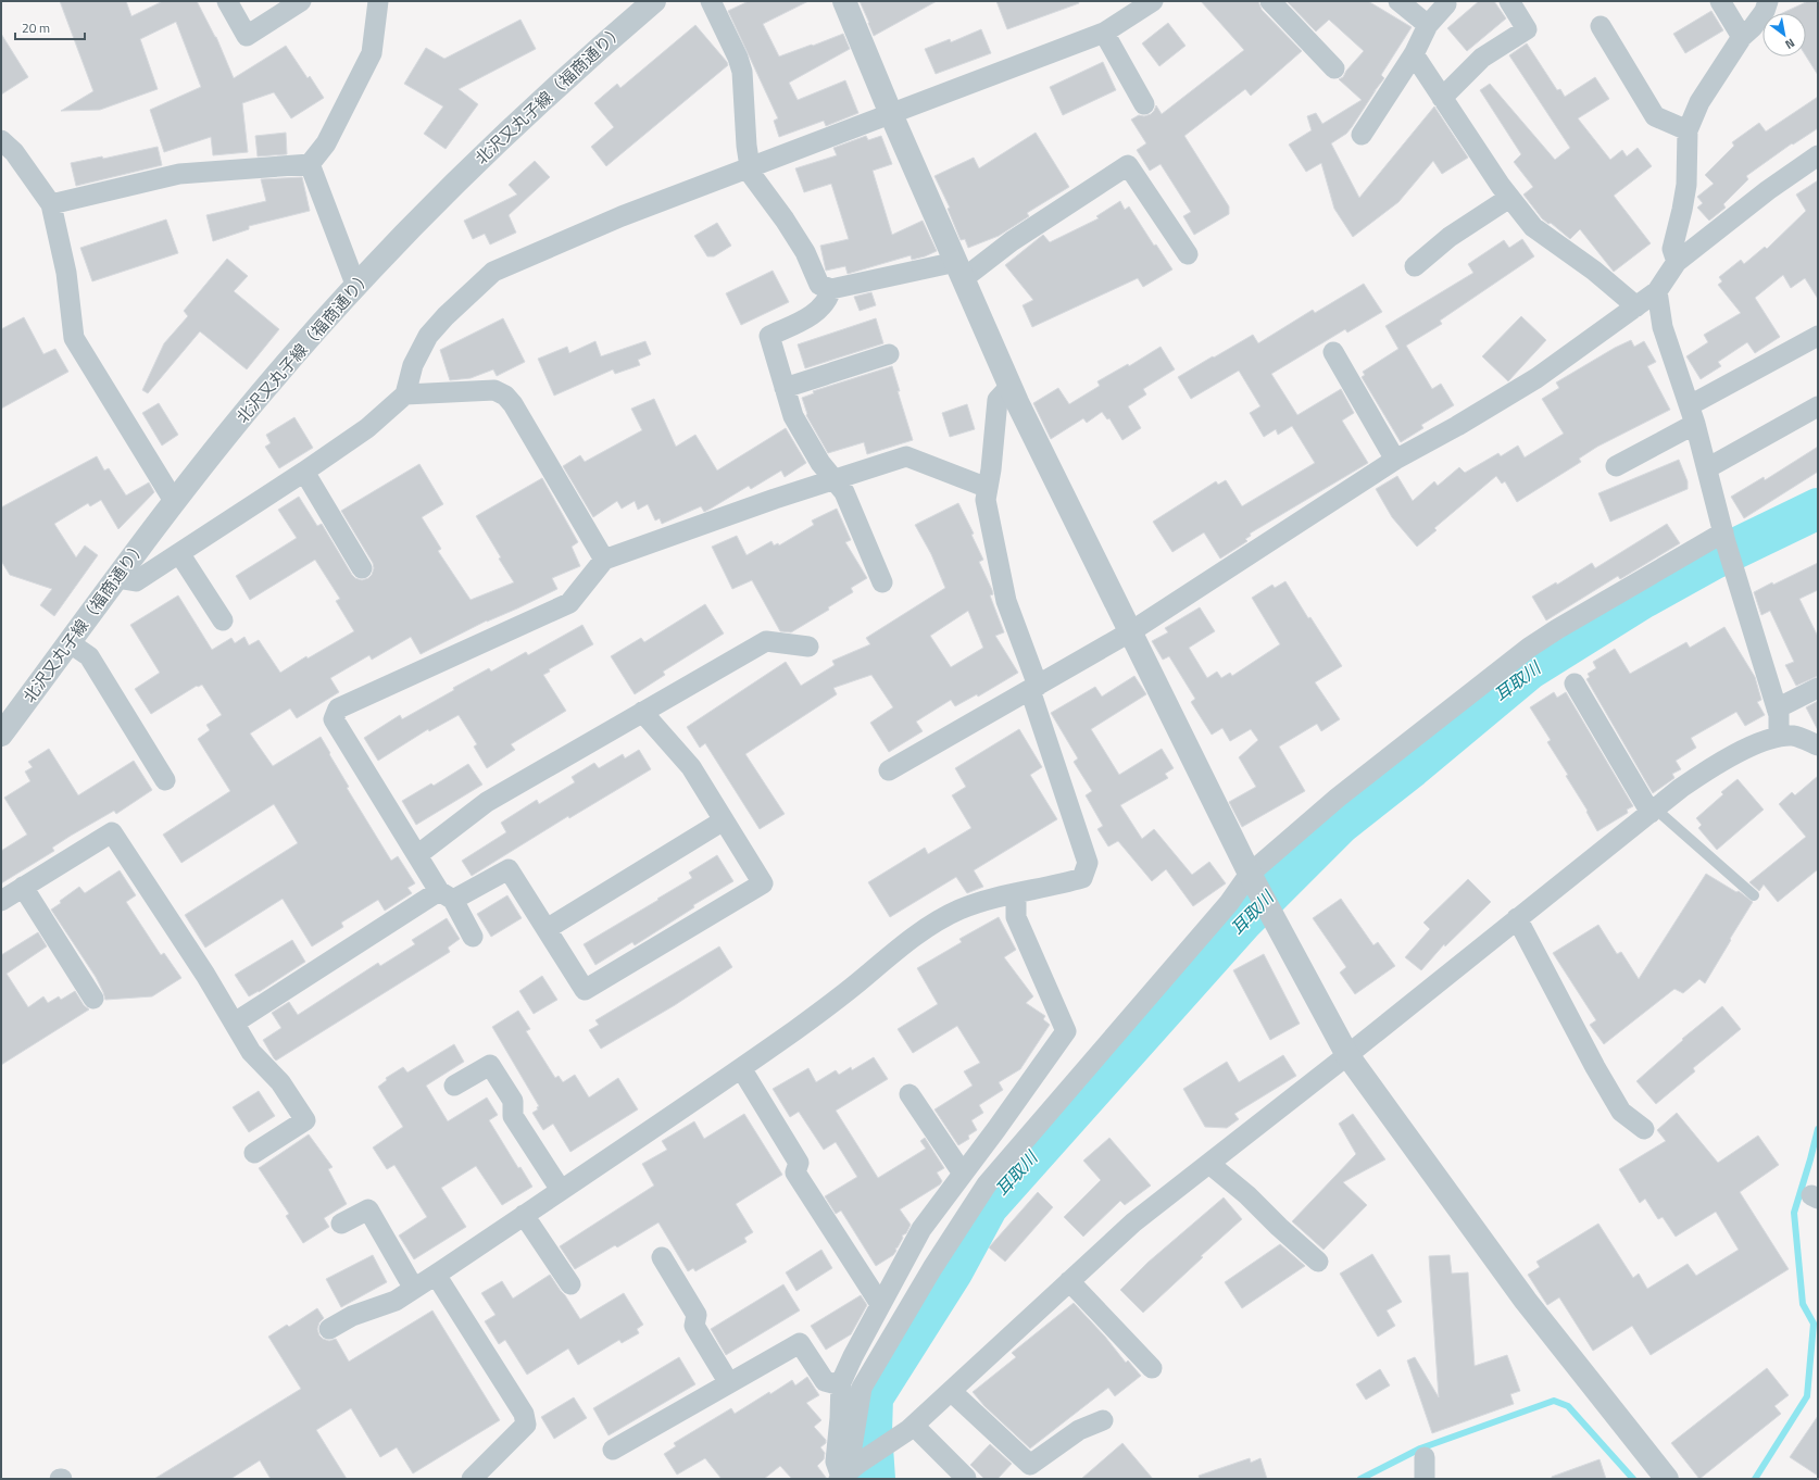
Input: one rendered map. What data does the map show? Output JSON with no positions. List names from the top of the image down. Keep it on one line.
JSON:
{"streets":{"street":["北沢又丸子線（福商通り）"]},"water":["耳取川"],"scale_bar":"20 m","north":"bottom right"}
